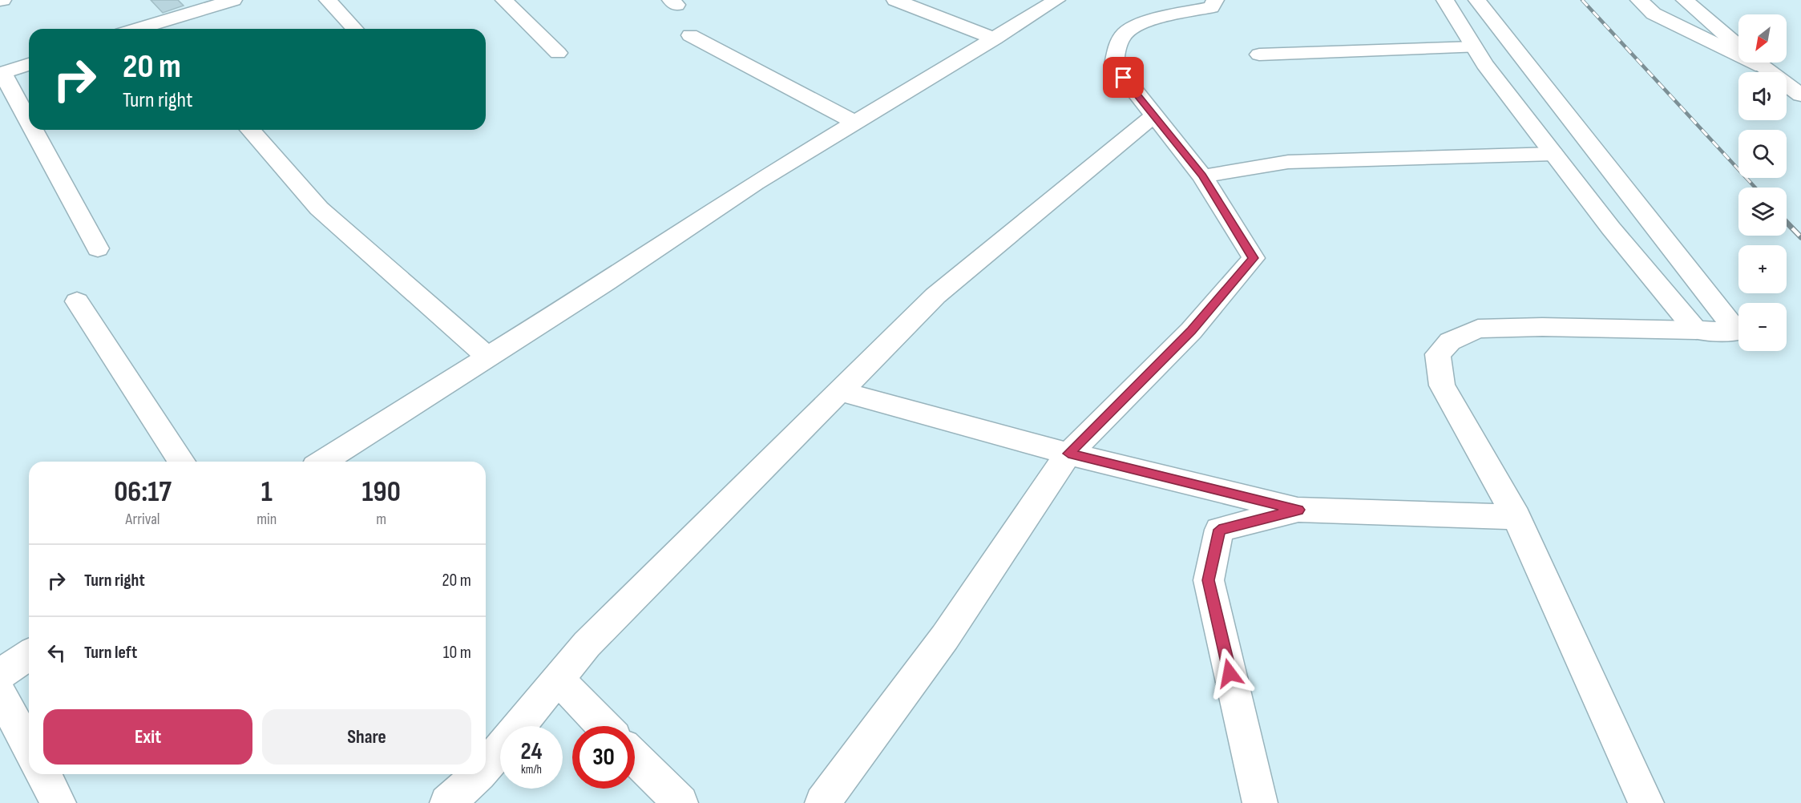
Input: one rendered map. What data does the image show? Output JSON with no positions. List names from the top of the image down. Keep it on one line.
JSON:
{"north":"bottom left","page":{"map_buttons":["+","−"],"turn":["20 m","Turn right"],"eta":["06:17","Arrival","1","min","190","m"],"list":[{"name":"Turn right","value":"20 m"},{"name":"Turn left","value":"10 m"}],"buttons":["Exit","Share"],"speed":"24 km/h","limit":"30"}}
